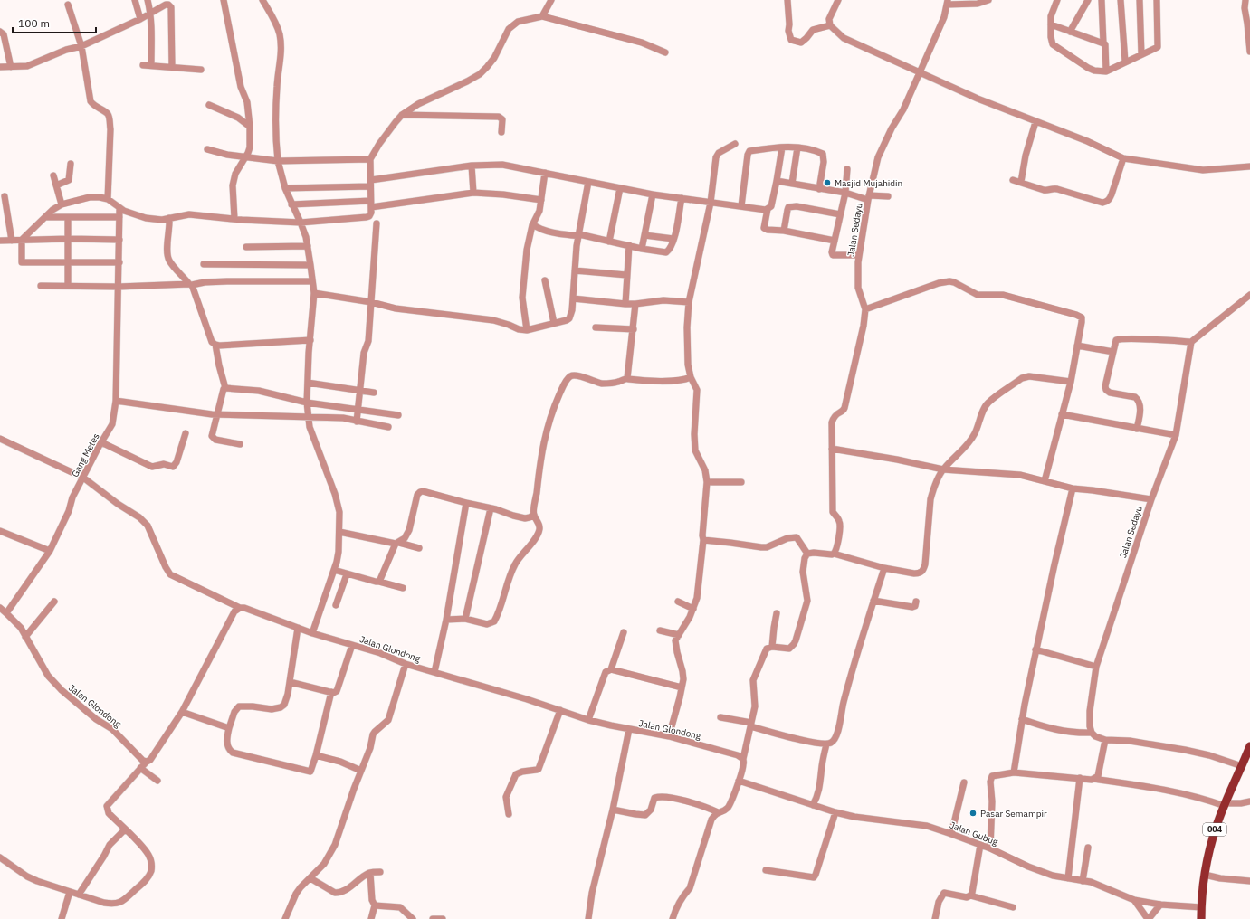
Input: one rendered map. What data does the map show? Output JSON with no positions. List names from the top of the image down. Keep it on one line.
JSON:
{"streets":{"main road":["004"],"street":["Jalan Sedayu","Gang Metes","Jalan Glondong","Jalan Gubug"]},"crossings":[["Gang Metes","Jalan Glondong"],["004","Jalan Gubug"]],"places":["Masjid Mujahidin","Pasar Semampir"],"scale_bar":"100 m"}
